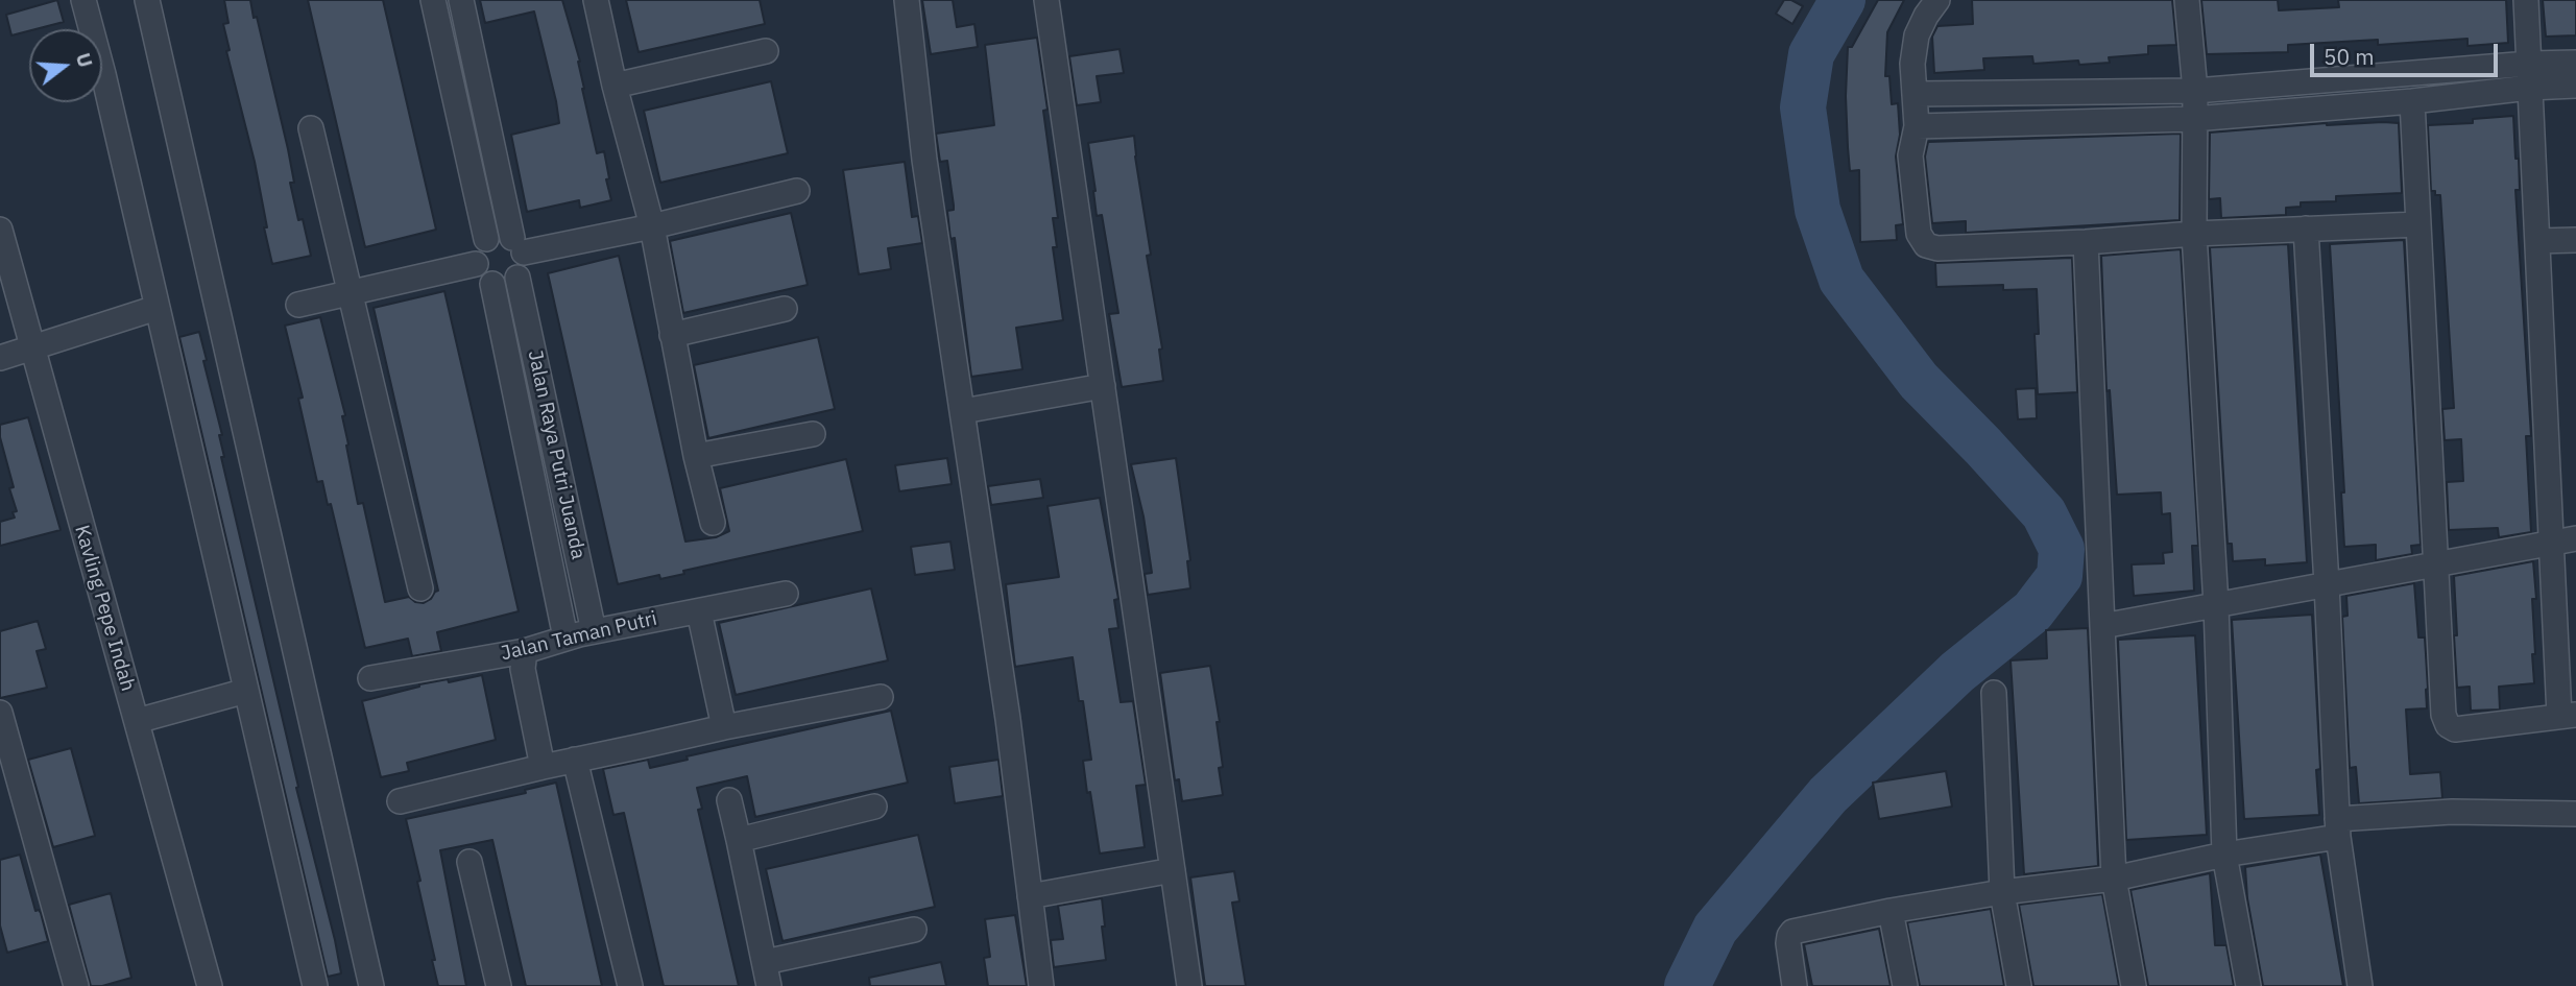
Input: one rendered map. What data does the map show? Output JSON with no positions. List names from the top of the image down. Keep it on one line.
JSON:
{"streets":{"street":["Jalan Raya Putri Juanda","Kavling Pepe Indah","Jalan Taman Putri"]},"crossings":[["Jalan Raya Putri Juanda","Jalan Taman Putri"]],"scale_bar":"50 m","north":"right"}
